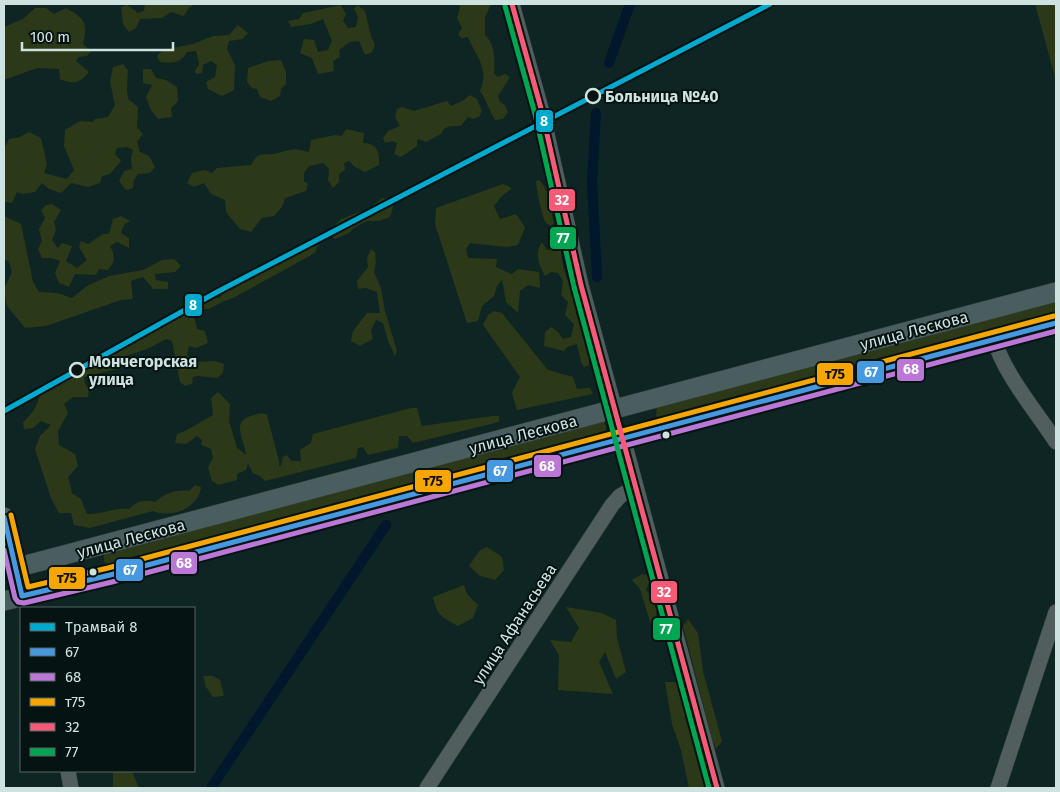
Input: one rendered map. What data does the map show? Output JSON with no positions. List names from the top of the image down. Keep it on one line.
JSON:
{"streets":{"main road":["улица Лескова"],"street":["улица Афанасьева"]},"places":["Больница №40","Мончегорская улица"],"lines":["tram line 8","transit line 32","transit line 77","transit line т75","transit line 67","transit line 68"],"legend":["Трамвай 8","67","68","т75","32","77"],"scale_bar":"100 m"}
